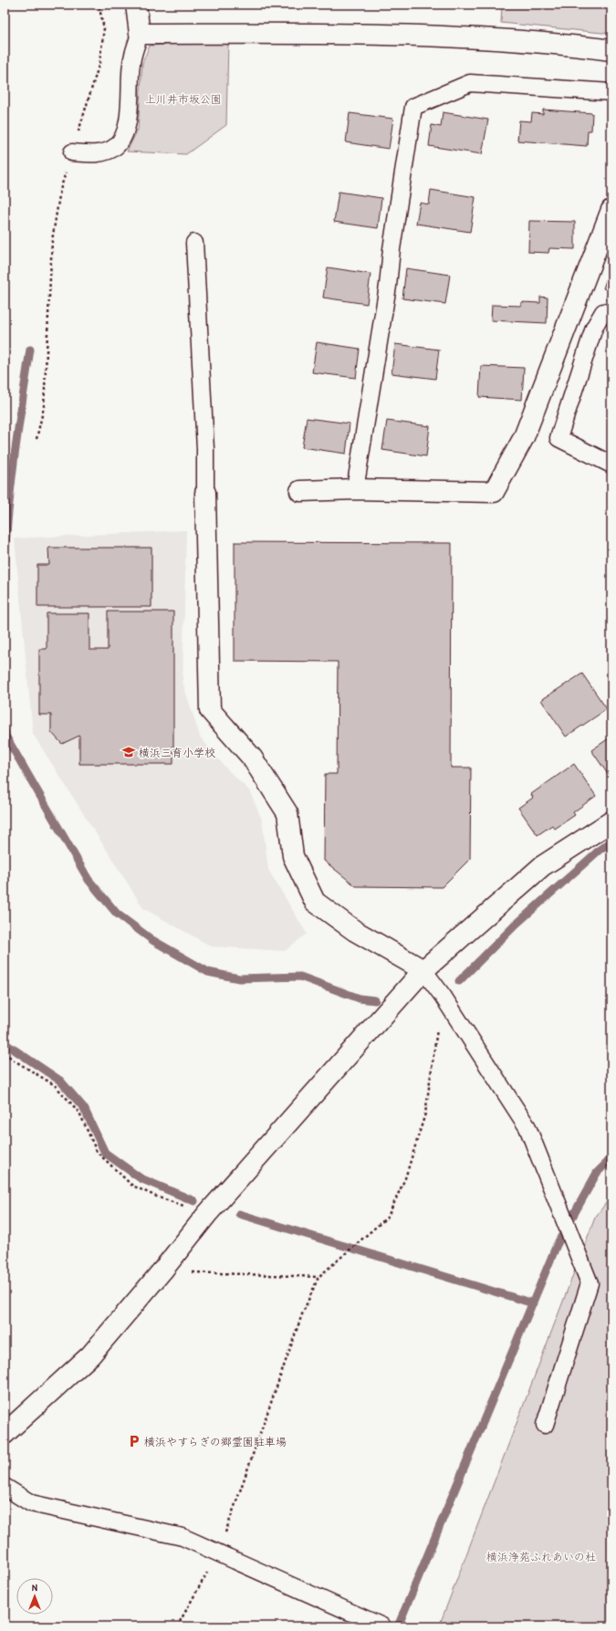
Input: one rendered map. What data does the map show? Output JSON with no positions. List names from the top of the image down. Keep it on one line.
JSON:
{"parks":["上川井市坂公園","横浜浄苑ふれあいの杜"],"places":{"school or university":["横浜三育小学校"],"parking":["横浜やすらぎの郷霊園駐車場"]},"north":"top"}
